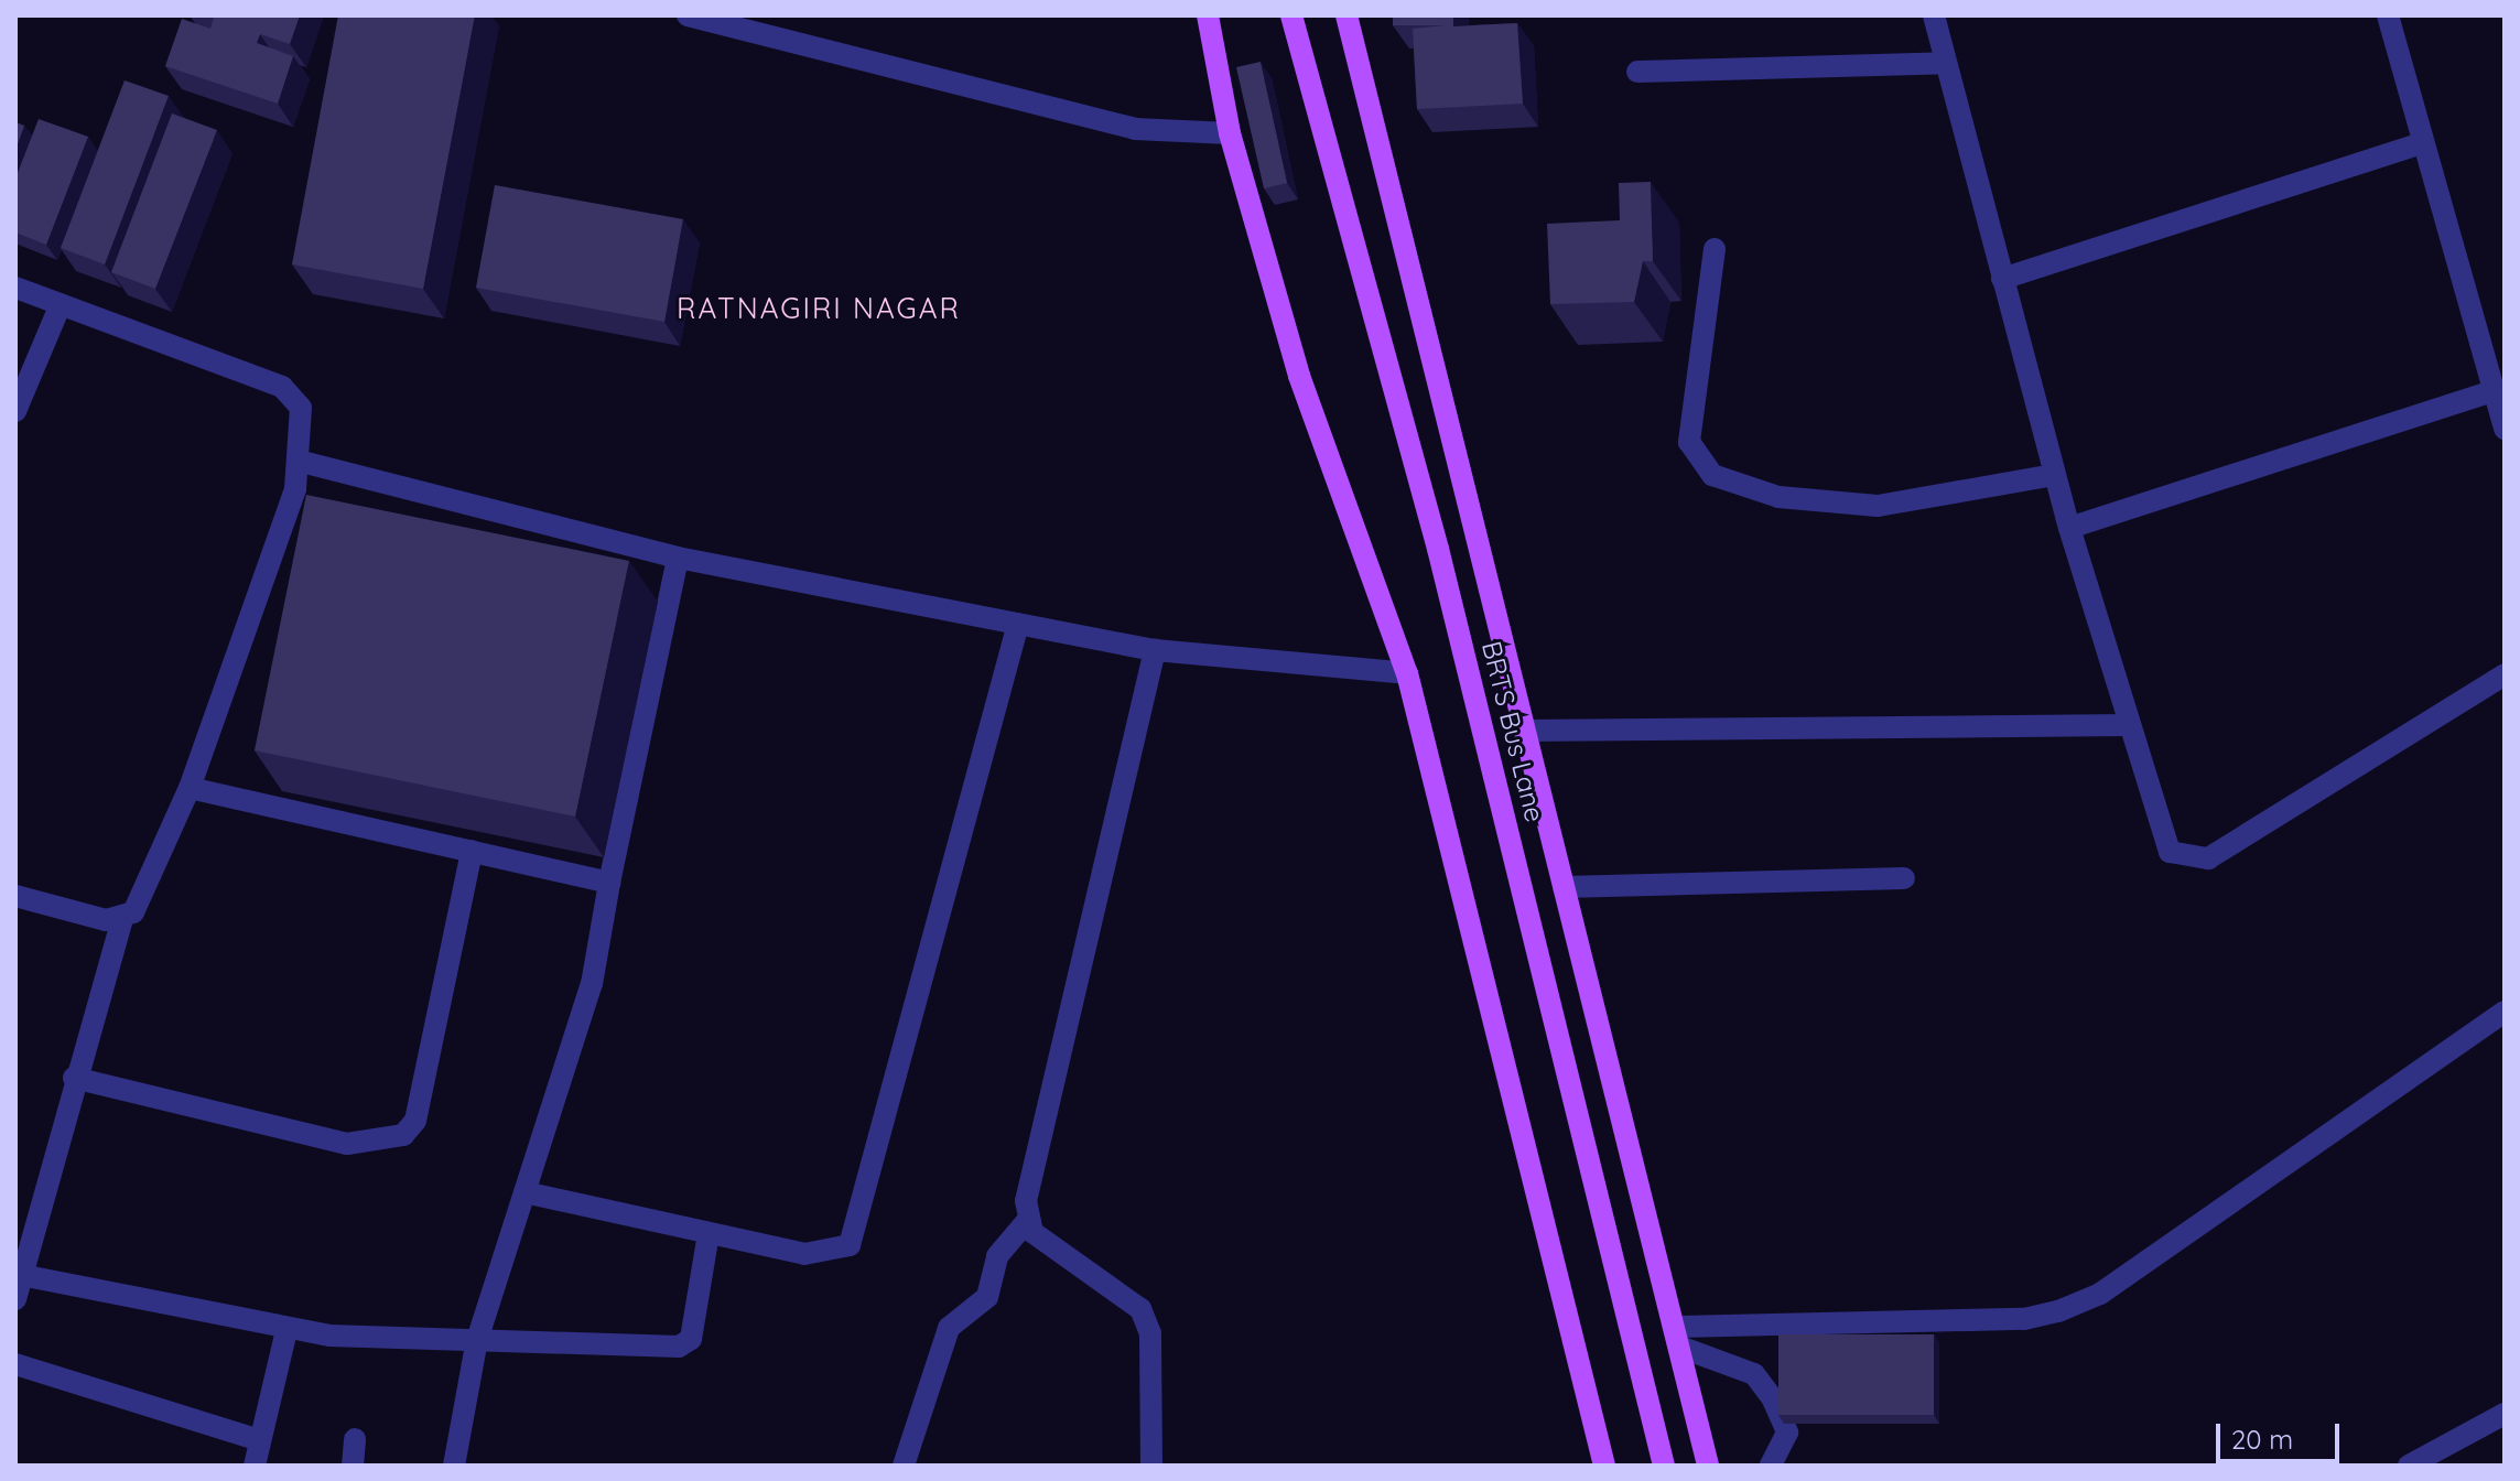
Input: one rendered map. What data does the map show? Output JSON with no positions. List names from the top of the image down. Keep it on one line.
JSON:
{"streets":{"main road":["BRTS Bus Lane"]},"districts":["RATNAGIRI NAGAR"],"scale_bar":"20 m"}
